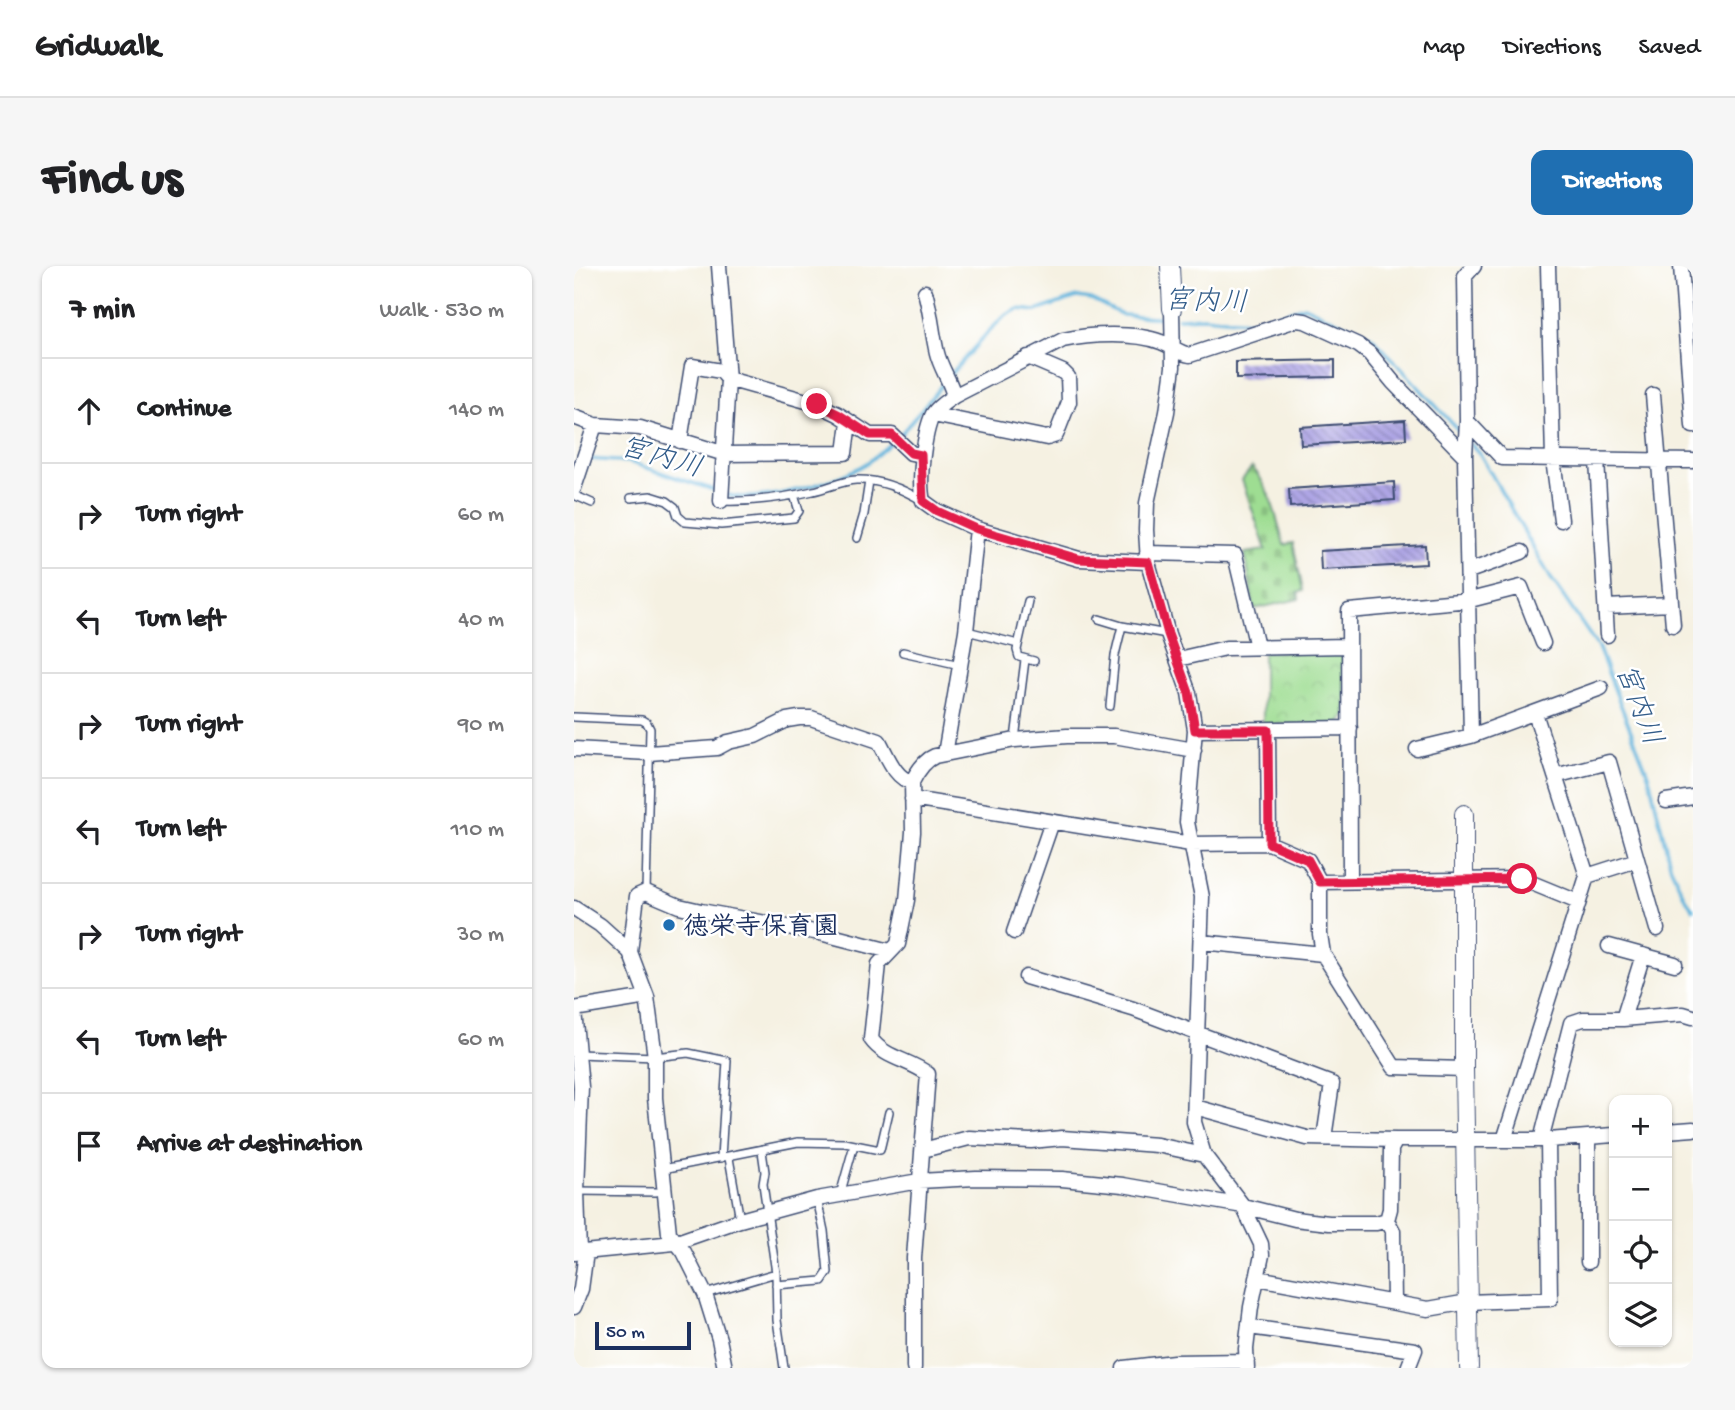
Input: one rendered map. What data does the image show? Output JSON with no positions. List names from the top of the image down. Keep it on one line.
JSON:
{"water":["宮内川"],"places":["徳栄寺保育園"],"scale_bar":"50 m","page":{"header":"Gridwalk","nav":["Map","Directions","Saved"],"buttons":"Directions","title":"Find us","heading":["7 min","Walk · 530 m"],"list":[["Continue","140 m"],["Turn right","60 m"],["Turn left","40 m"],["Turn right","90 m"],["Turn left","110 m"],["Turn right","30 m"],["Turn left","60 m"],"Arrive at destination"],"map_buttons":["+","−"],"scale":"50 m"}}
